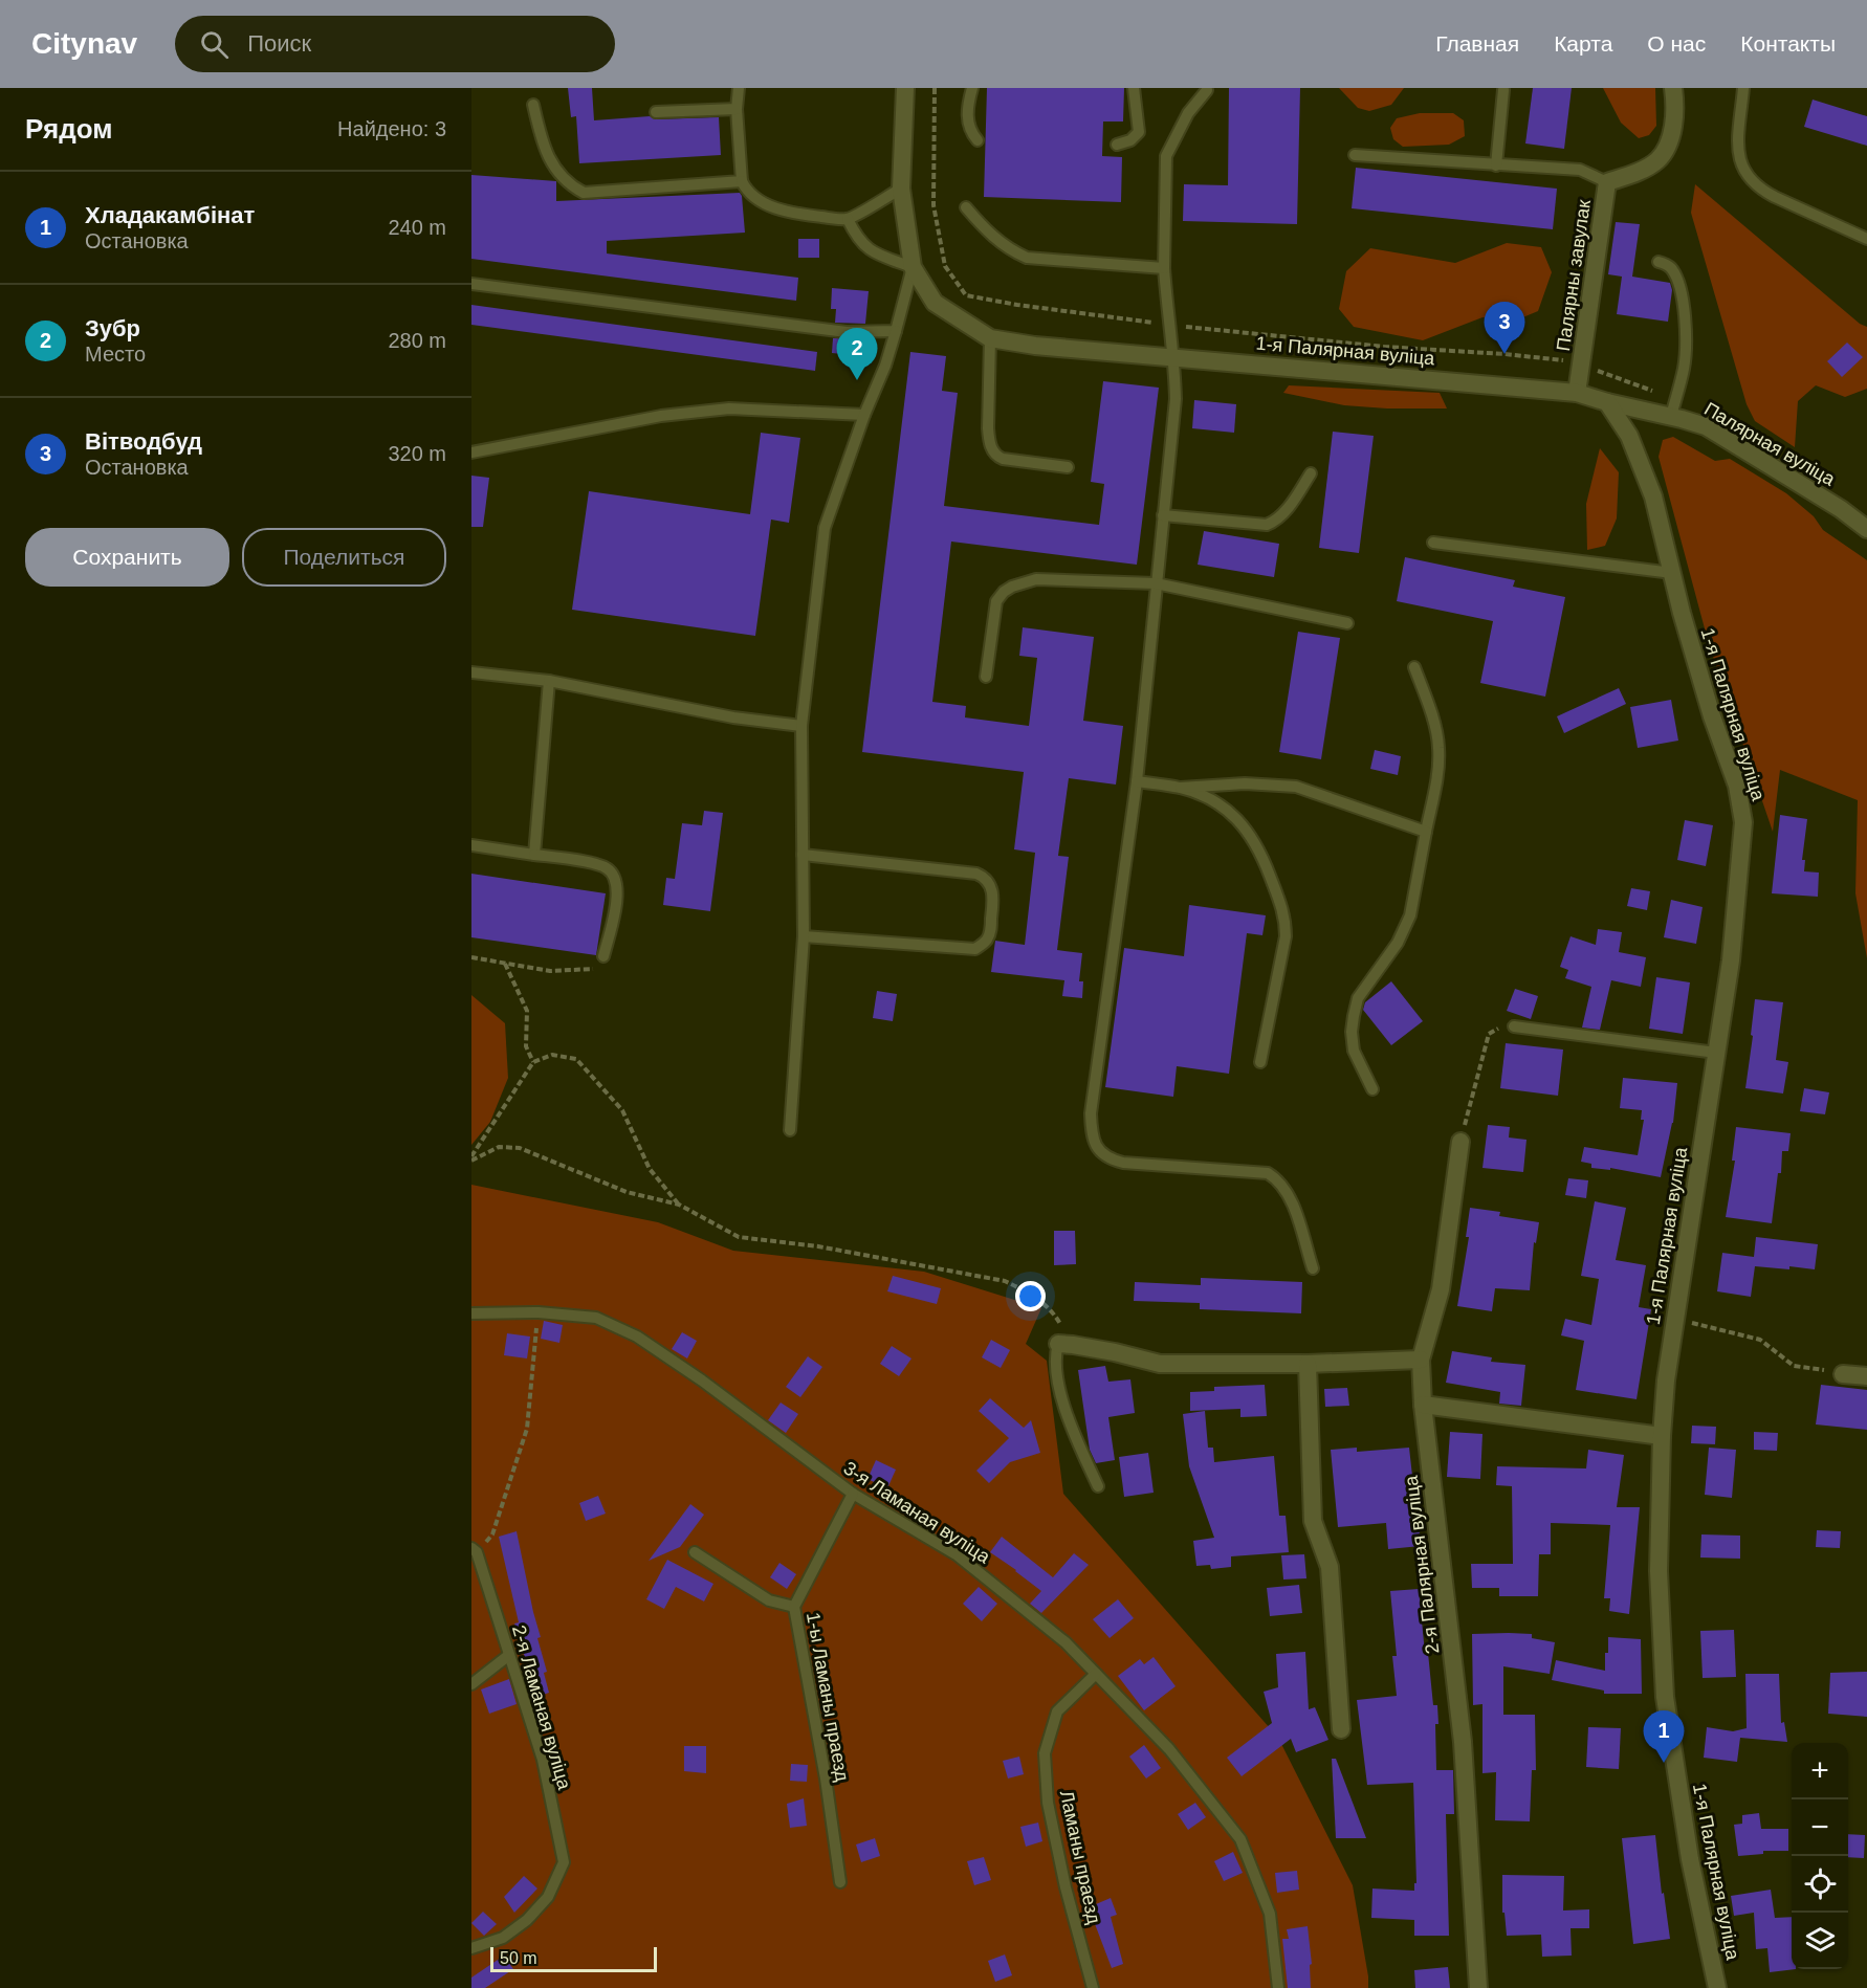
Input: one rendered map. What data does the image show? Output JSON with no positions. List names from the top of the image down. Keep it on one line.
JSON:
{"streets":{"street":["Палярны завулак","1-я Палярная вуліца","Палярная вуліца","2-я Палярная вуліца"],"lane":["3-я Ламаная вуліца","1-ы Ламаны праезд","2-я Ламаная вуліца","Ламаны праезд"]},"crossings":[["Палярны завулак","1-я Палярная вуліца"],["1-я Палярная вуліца","Палярная вуліца"],["3-я Ламаная вуліца","1-ы Ламаны праезд"],["3-я Ламаная вуліца","Ламаны праезд"]],"scale_bar":"50 m","page":{"header":"Citynav","search":"Поиск","nav":["Главная","Карта","О нас","Контакты"],"heading":["Рядом","Найдено: 3"],"list":[{"mark":"1","name":"Хладакамбінат","note":"Остановка","value":"240 m"},{"mark":"2","name":"Зубр","note":"Место","value":"280 m"},{"mark":"3","name":"Вітводбуд","note":"Остановка","value":"320 m"}],"pins":["3","2","1"],"buttons":["Сохранить","Поделиться"],"map_buttons":["+","−"],"scale":"50 m"}}
